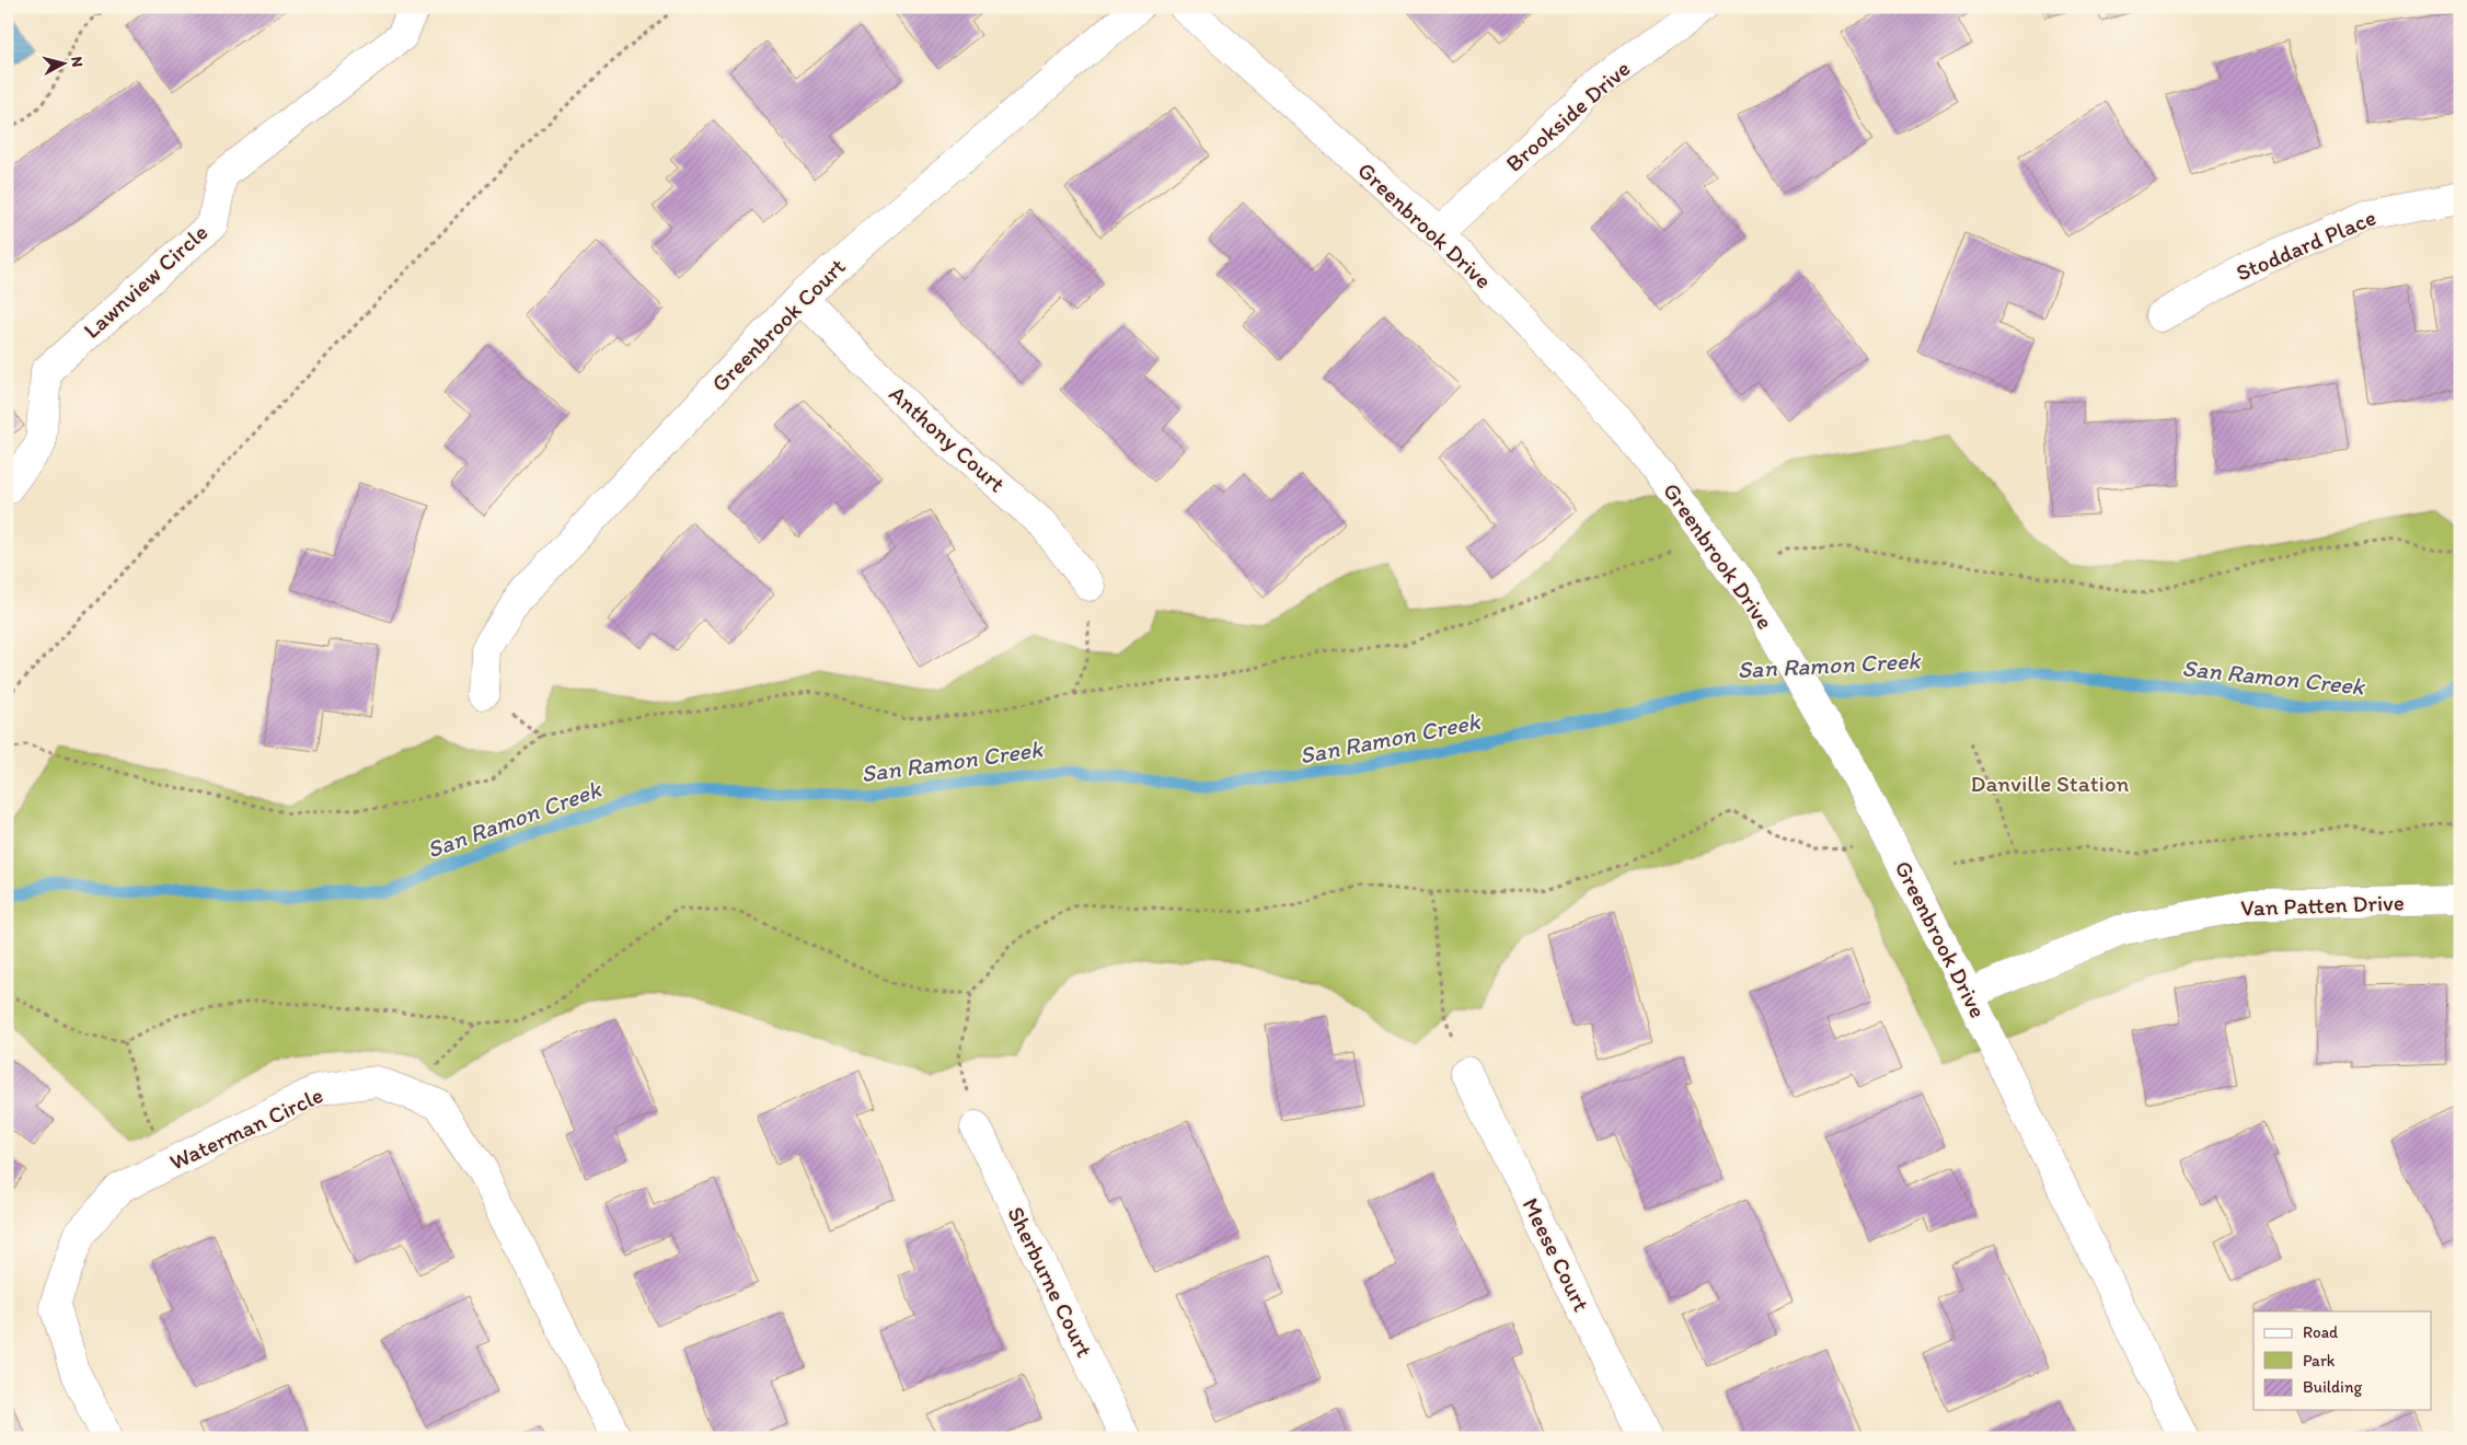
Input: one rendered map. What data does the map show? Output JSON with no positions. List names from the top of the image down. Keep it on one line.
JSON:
{"streets":{"street":["Brookside Drive","Greenbrook Drive","Stoddard Place","Lawnview Circle","Greenbrook Court","Anthony Court","Van Patten Drive","Waterman Circle","Meese Court","Sherburne Court"]},"crossings":[["Brookside Drive","Greenbrook Drive"],["Greenbrook Drive","Van Patten Drive"],["Greenbrook Court","Anthony Court"]],"water":["San Ramon Creek"],"parks":["Danville Station"],"legend":["Road","Park","Building"],"north":"right"}
